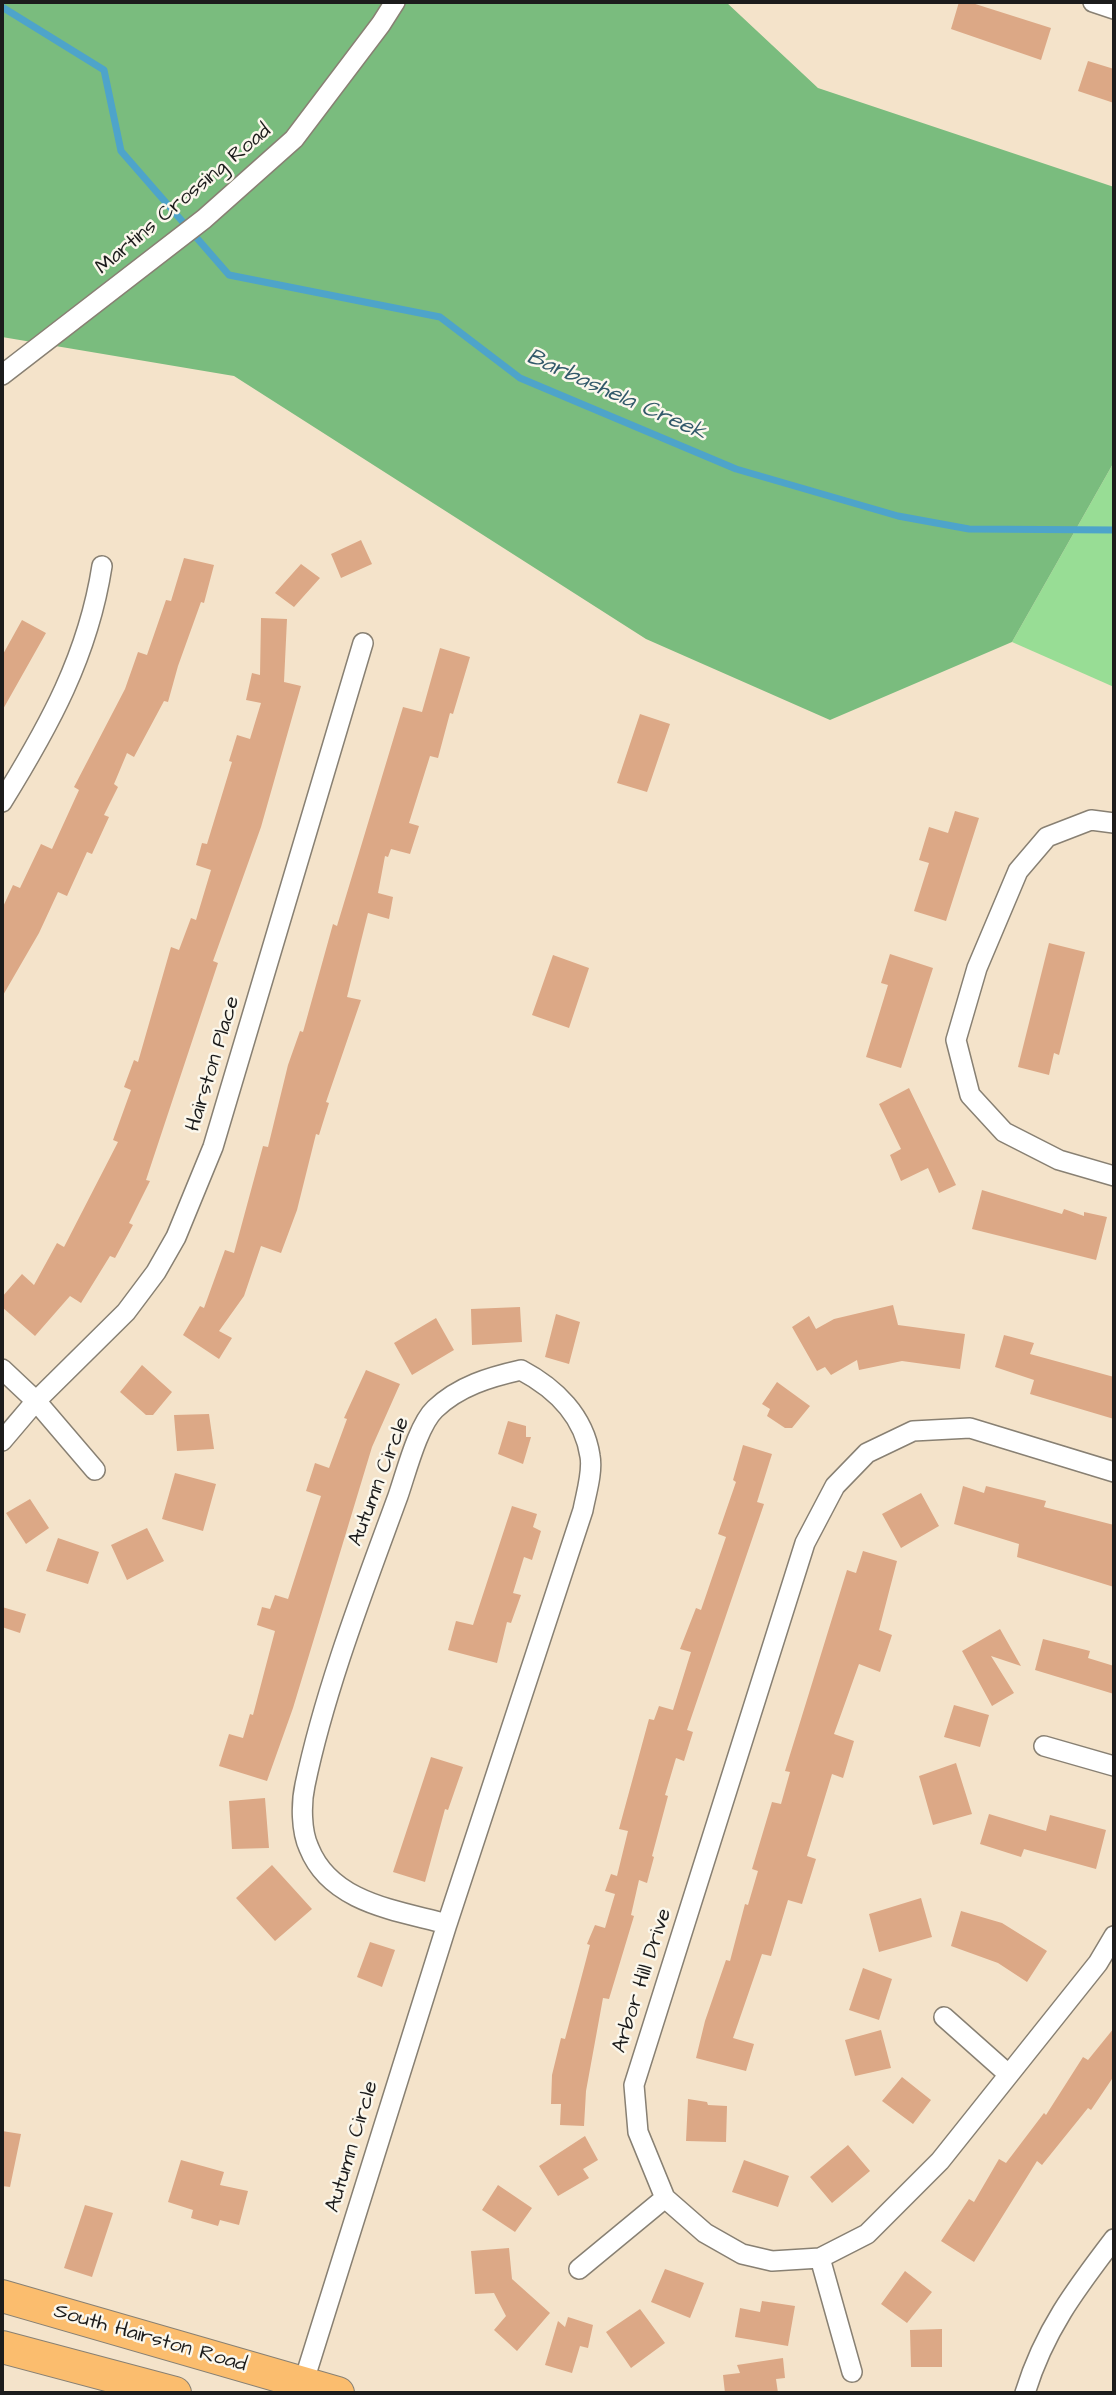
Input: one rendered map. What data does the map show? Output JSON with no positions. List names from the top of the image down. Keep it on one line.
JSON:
{"streets":{"main road":["South Hairston Road"],"street":["Martins Crossing Road","Hairston Place","Autumn Circle","Arbor Hill Drive"]},"crossings":[["Autumn Circle","South Hairston Road"]],"water":["Barbashela Creek"]}
